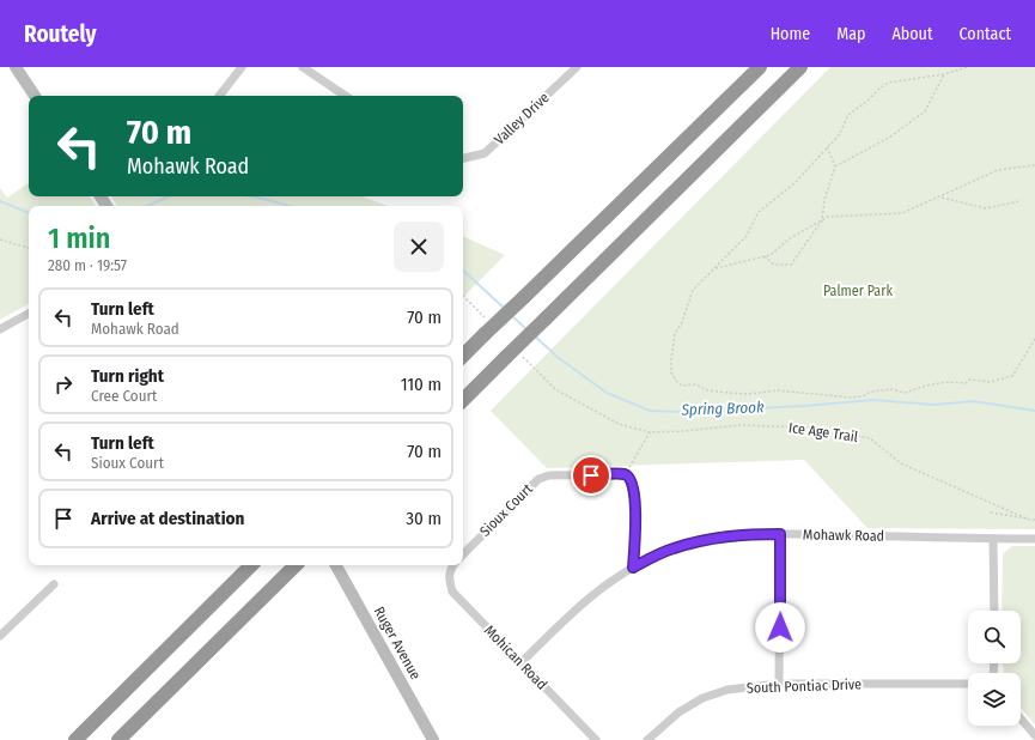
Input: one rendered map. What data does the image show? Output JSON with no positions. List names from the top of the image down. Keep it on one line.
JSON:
{"streets":{"street":["Valley Drive","Sioux Court","Mohawk Road","Ruger Avenue","Mohican Road","South Pontiac Drive"],"path":["Ice Age Trail"]},"crossings":[["Mohawk Road","Mohican Road"]],"water":["Spring Brook"],"parks":["Palmer Park"],"page":{"header":"Routely","nav":["Home","Map","About","Contact"],"turn":["70 m","Mohawk Road"],"heading":["1 min","280 m · 19:57"],"list":[{"name":"Turn left","note":"Mohawk Road","value":"70 m"},{"name":"Turn right","note":"Cree Court","value":"110 m"},{"name":"Turn left","note":"Sioux Court","value":"70 m"},{"name":"Arrive at destination","value":"30 m"}]}}
